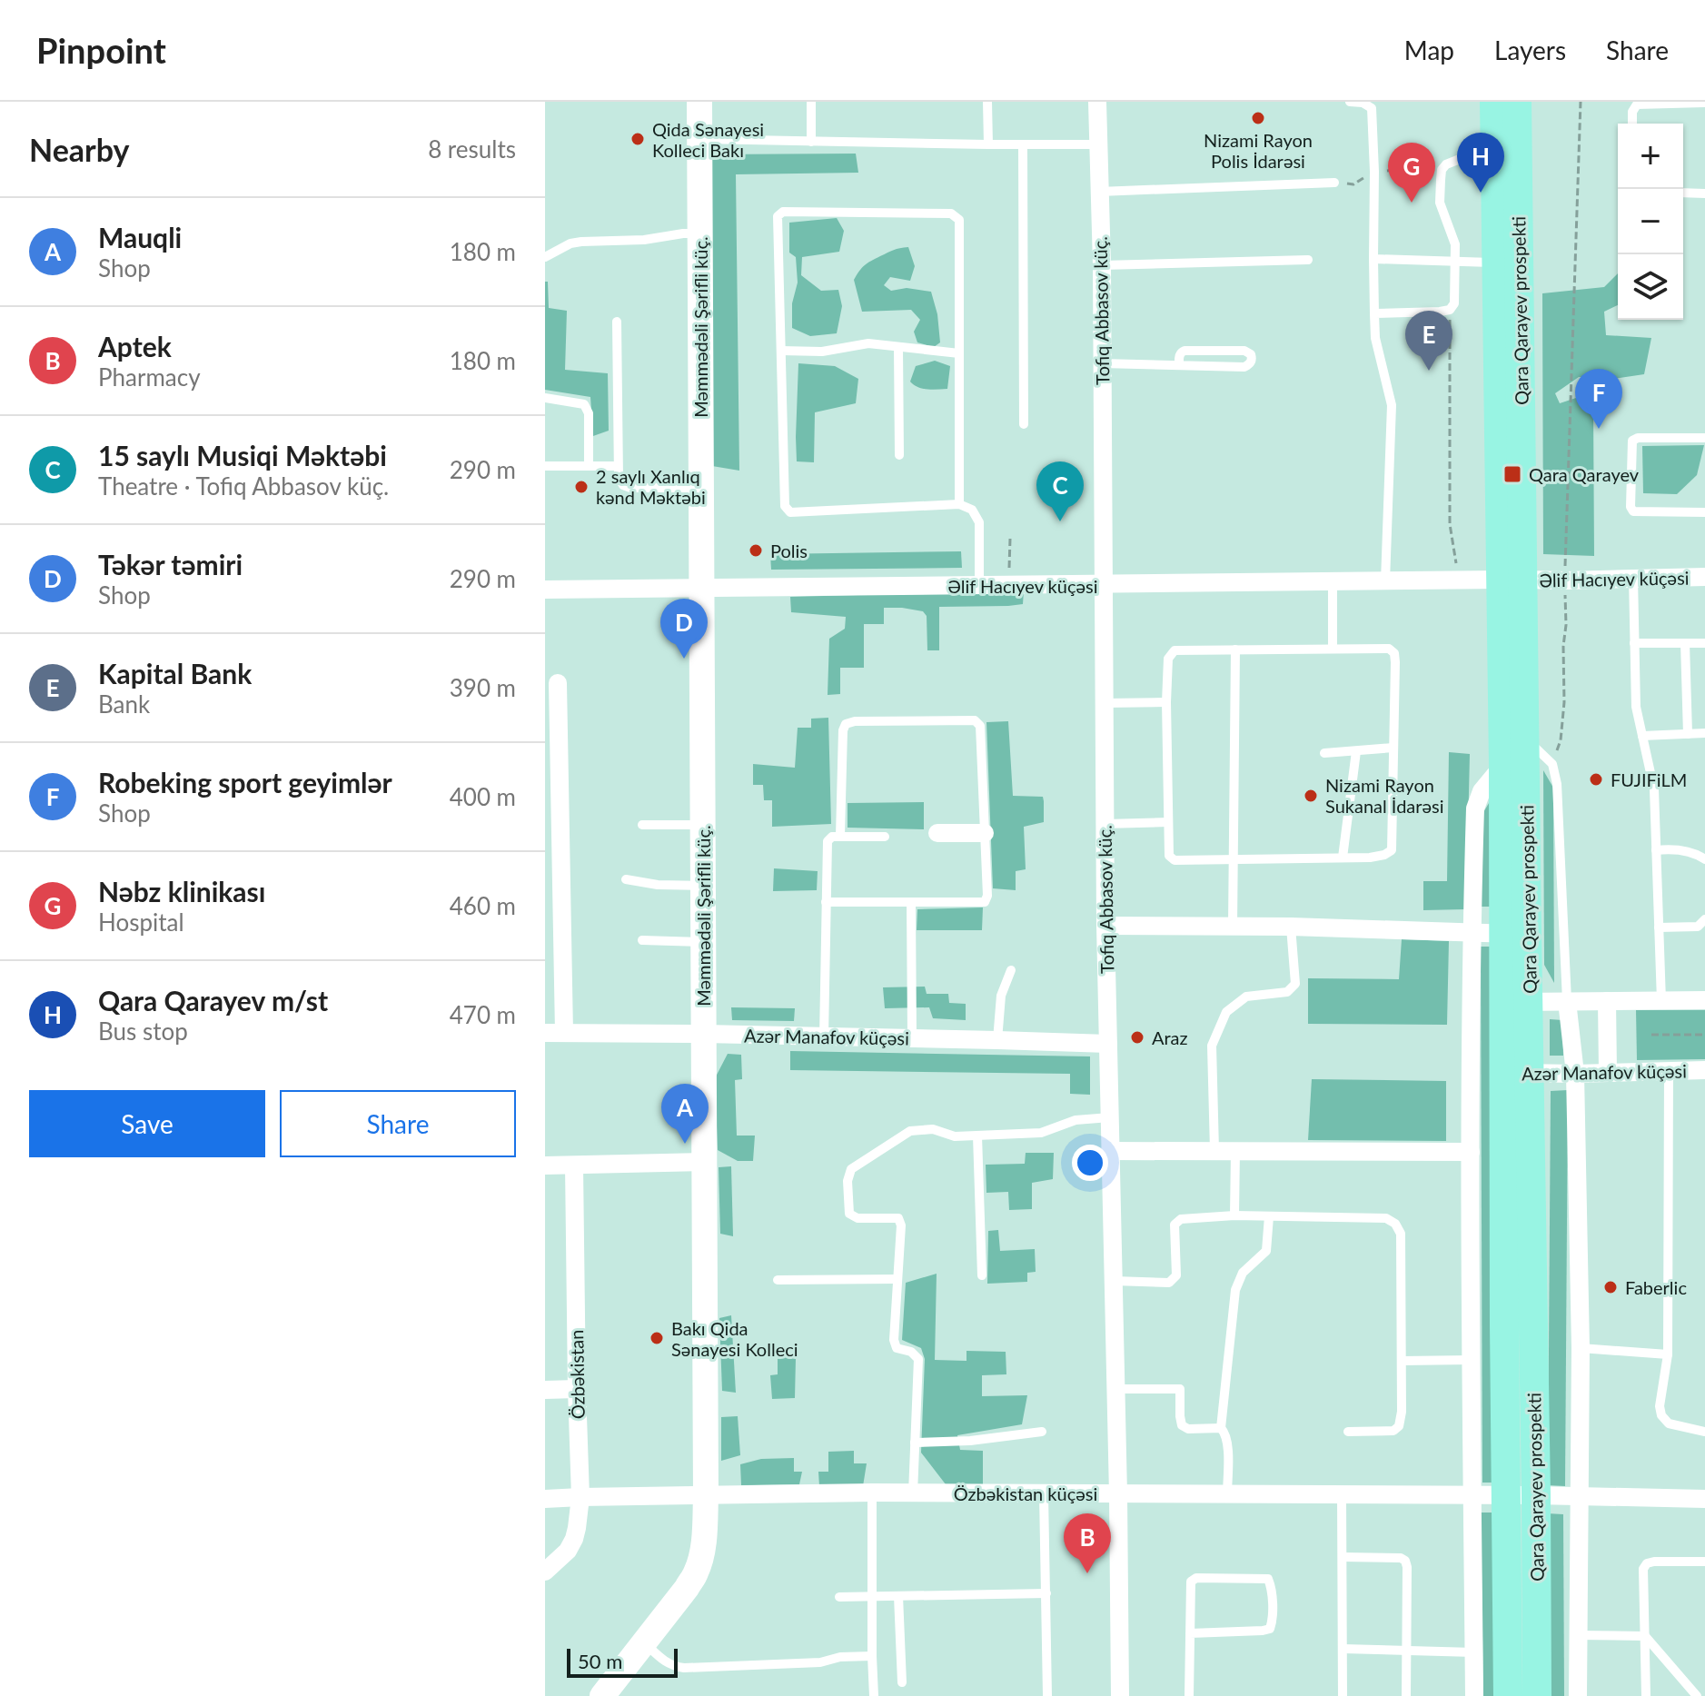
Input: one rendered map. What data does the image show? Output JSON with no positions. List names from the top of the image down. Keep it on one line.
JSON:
{"streets":{"main road":["Qara Qarayev prospekti"],"street":["Tofiq Abbasov küç.","Məmmədəli Şərifli küç.","Əlif Hacıyev küçəsi","Azər Manafov küçəsi","Özbəkistan","Özbəkistan küçəsi"]},"crossings":[["Tofiq Abbasov küç.","Əlif Hacıyev küçəsi"],["Tofiq Abbasov küç.","Azər Manafov küçəsi"],["Tofiq Abbasov küç.","Özbəkistan küçəsi"],["Qara Qarayev prospekti","Əlif Hacıyev küçəsi"],["Qara Qarayev prospekti","Azər Manafov küçəsi"],["Qara Qarayev prospekti","Özbəkistan küçəsi"],["Məmmədəli Şərifli küç.","Əlif Hacıyev küçəsi"],["Məmmədəli Şərifli küç.","Azər Manafov küçəsi"],["Məmmədəli Şərifli küç.","Özbəkistan küçəsi"],["Özbəkistan","Özbəkistan küçəsi"]],"places":{"other":["Nizami Rayon Polis İdarəsi","Qida Sənayesi Kolleci Bakı","2 saylı Xanlıq kənd Məktəbi","Polis","FUJIFiLM","Nizami Rayon Sukanal İdarəsi","Araz","Faberlic","Bakı Qida Sənayesi Kolleci"],"transit":["Qara Qarayev"]},"scale_bar":"50 m","page":{"header":"Pinpoint","nav":["Map","Layers","Share"],"heading":["Nearby","8 results"],"map_buttons":["+","−"],"pins":["H","G","E","F","C","D","A","B"],"list":[{"mark":"A","name":"Mauqli","note":"Shop","value":"180 m"},{"mark":"B","name":"Aptek","note":"Pharmacy","value":"180 m"},{"mark":"C","name":"15 saylı Musiqi Məktəbi","note":"Theatre · Tofiq Abbasov küç.","value":"290 m"},{"mark":"D","name":"Təkər təmiri","note":"Shop","value":"290 m"},{"mark":"E","name":"Kapital Bank","note":"Bank","value":"390 m"},{"mark":"F","name":"Robeking sport geyimlər","note":"Shop","value":"400 m"},{"mark":"G","name":"Nəbz klinikası","note":"Hospital","value":"460 m"},{"mark":"H","name":"Qara Qarayev m/st","note":"Bus stop","value":"470 m"}],"buttons":["Save","Share"],"scale":"50 m"}}
